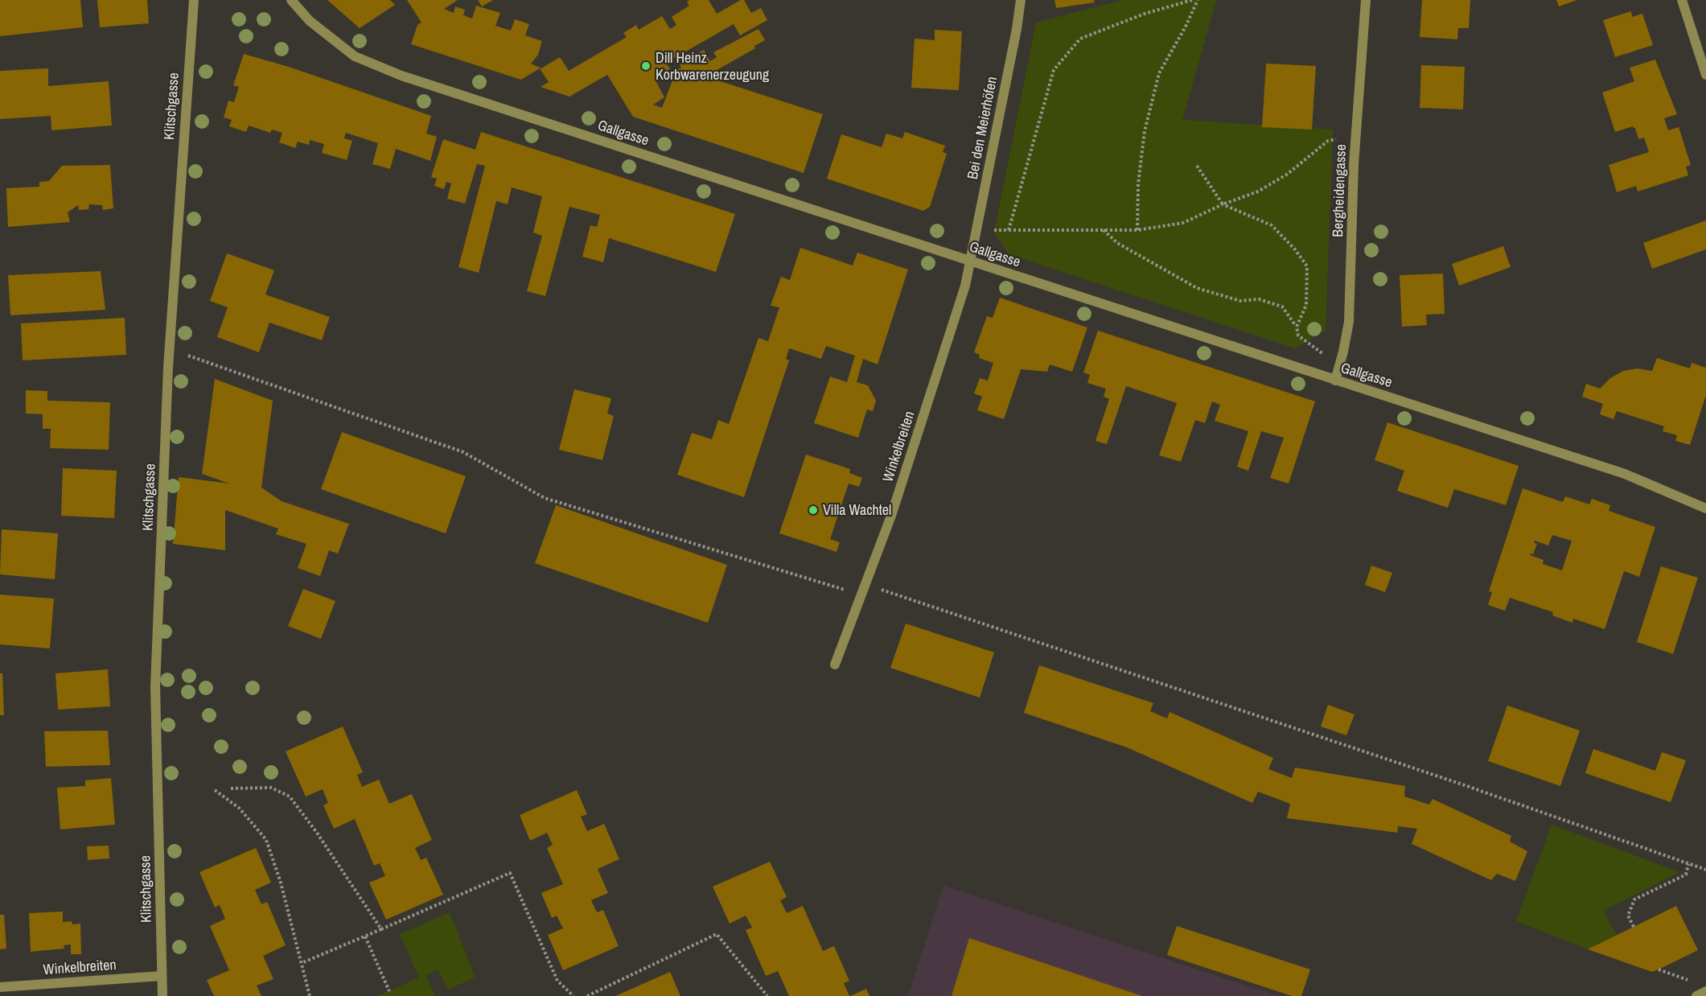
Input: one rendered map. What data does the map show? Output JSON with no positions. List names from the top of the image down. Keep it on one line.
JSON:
{"streets":{"street":["Klitschgasse","Bei den Meierhöfen","Gallgasse","Bergheidengasse","Winkelbreiten"]},"crossings":[["Klitschgasse","Winkelbreiten"],["Bei den Meierhöfen","Gallgasse"],["Bei den Meierhöfen","Winkelbreiten"],["Gallgasse","Bergheidengasse"],["Gallgasse","Winkelbreiten"]],"places":["Dill Heinz Korbwarenerzeugung","Villa Wachtel"]}
